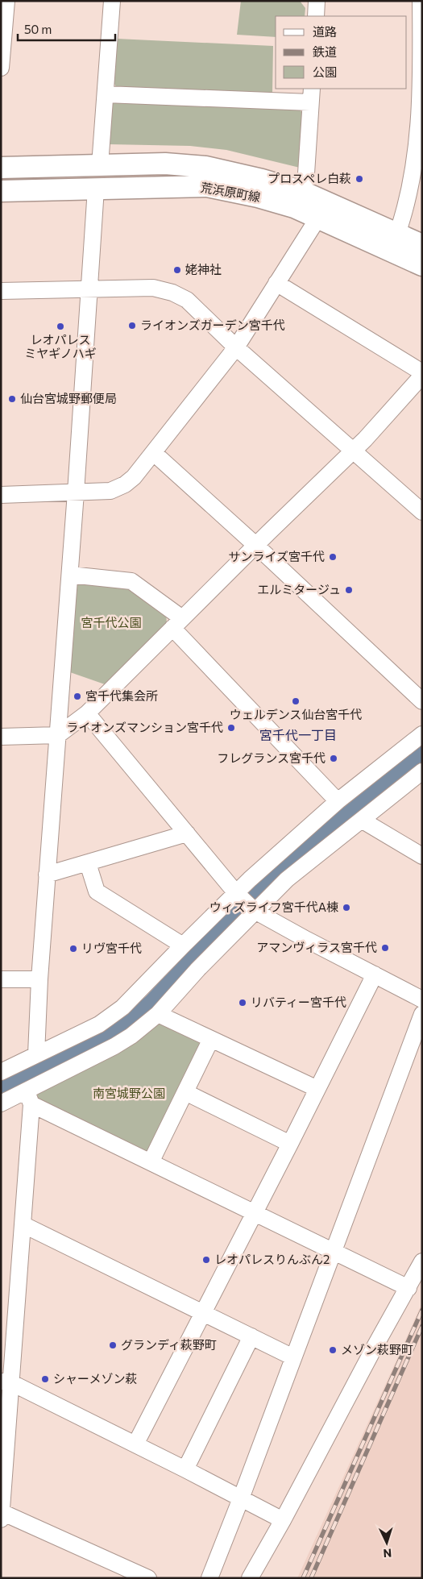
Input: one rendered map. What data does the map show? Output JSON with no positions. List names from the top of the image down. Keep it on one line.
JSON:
{"streets":{"main road":["荒浜原町線"]},"districts":["宮千代一丁目"],"parks":["宮千代公園","南宮城野公園"],"places":["プロスペレ白萩","姥神社","ライオンズガーデン宮千代","レオパレス ミヤギノハギ","仙台宮城野郵便局","サンライズ宮千代","エルミタージュ","宮千代集会所","ウェルデンス仙台宮千代","ライオンズマンション宮千代","フレグランス宮千代","ウィズライフ宮千代A棟","アマンヴィラス宮千代","リヴ宮千代","リバティー宮千代","レオパレスりんぶん2","グランディ萩野町","メゾン萩野町","シャーメゾン萩"],"legend":["道路","鉄道","公園"],"scale_bar":"50 m","north":"bottom"}
